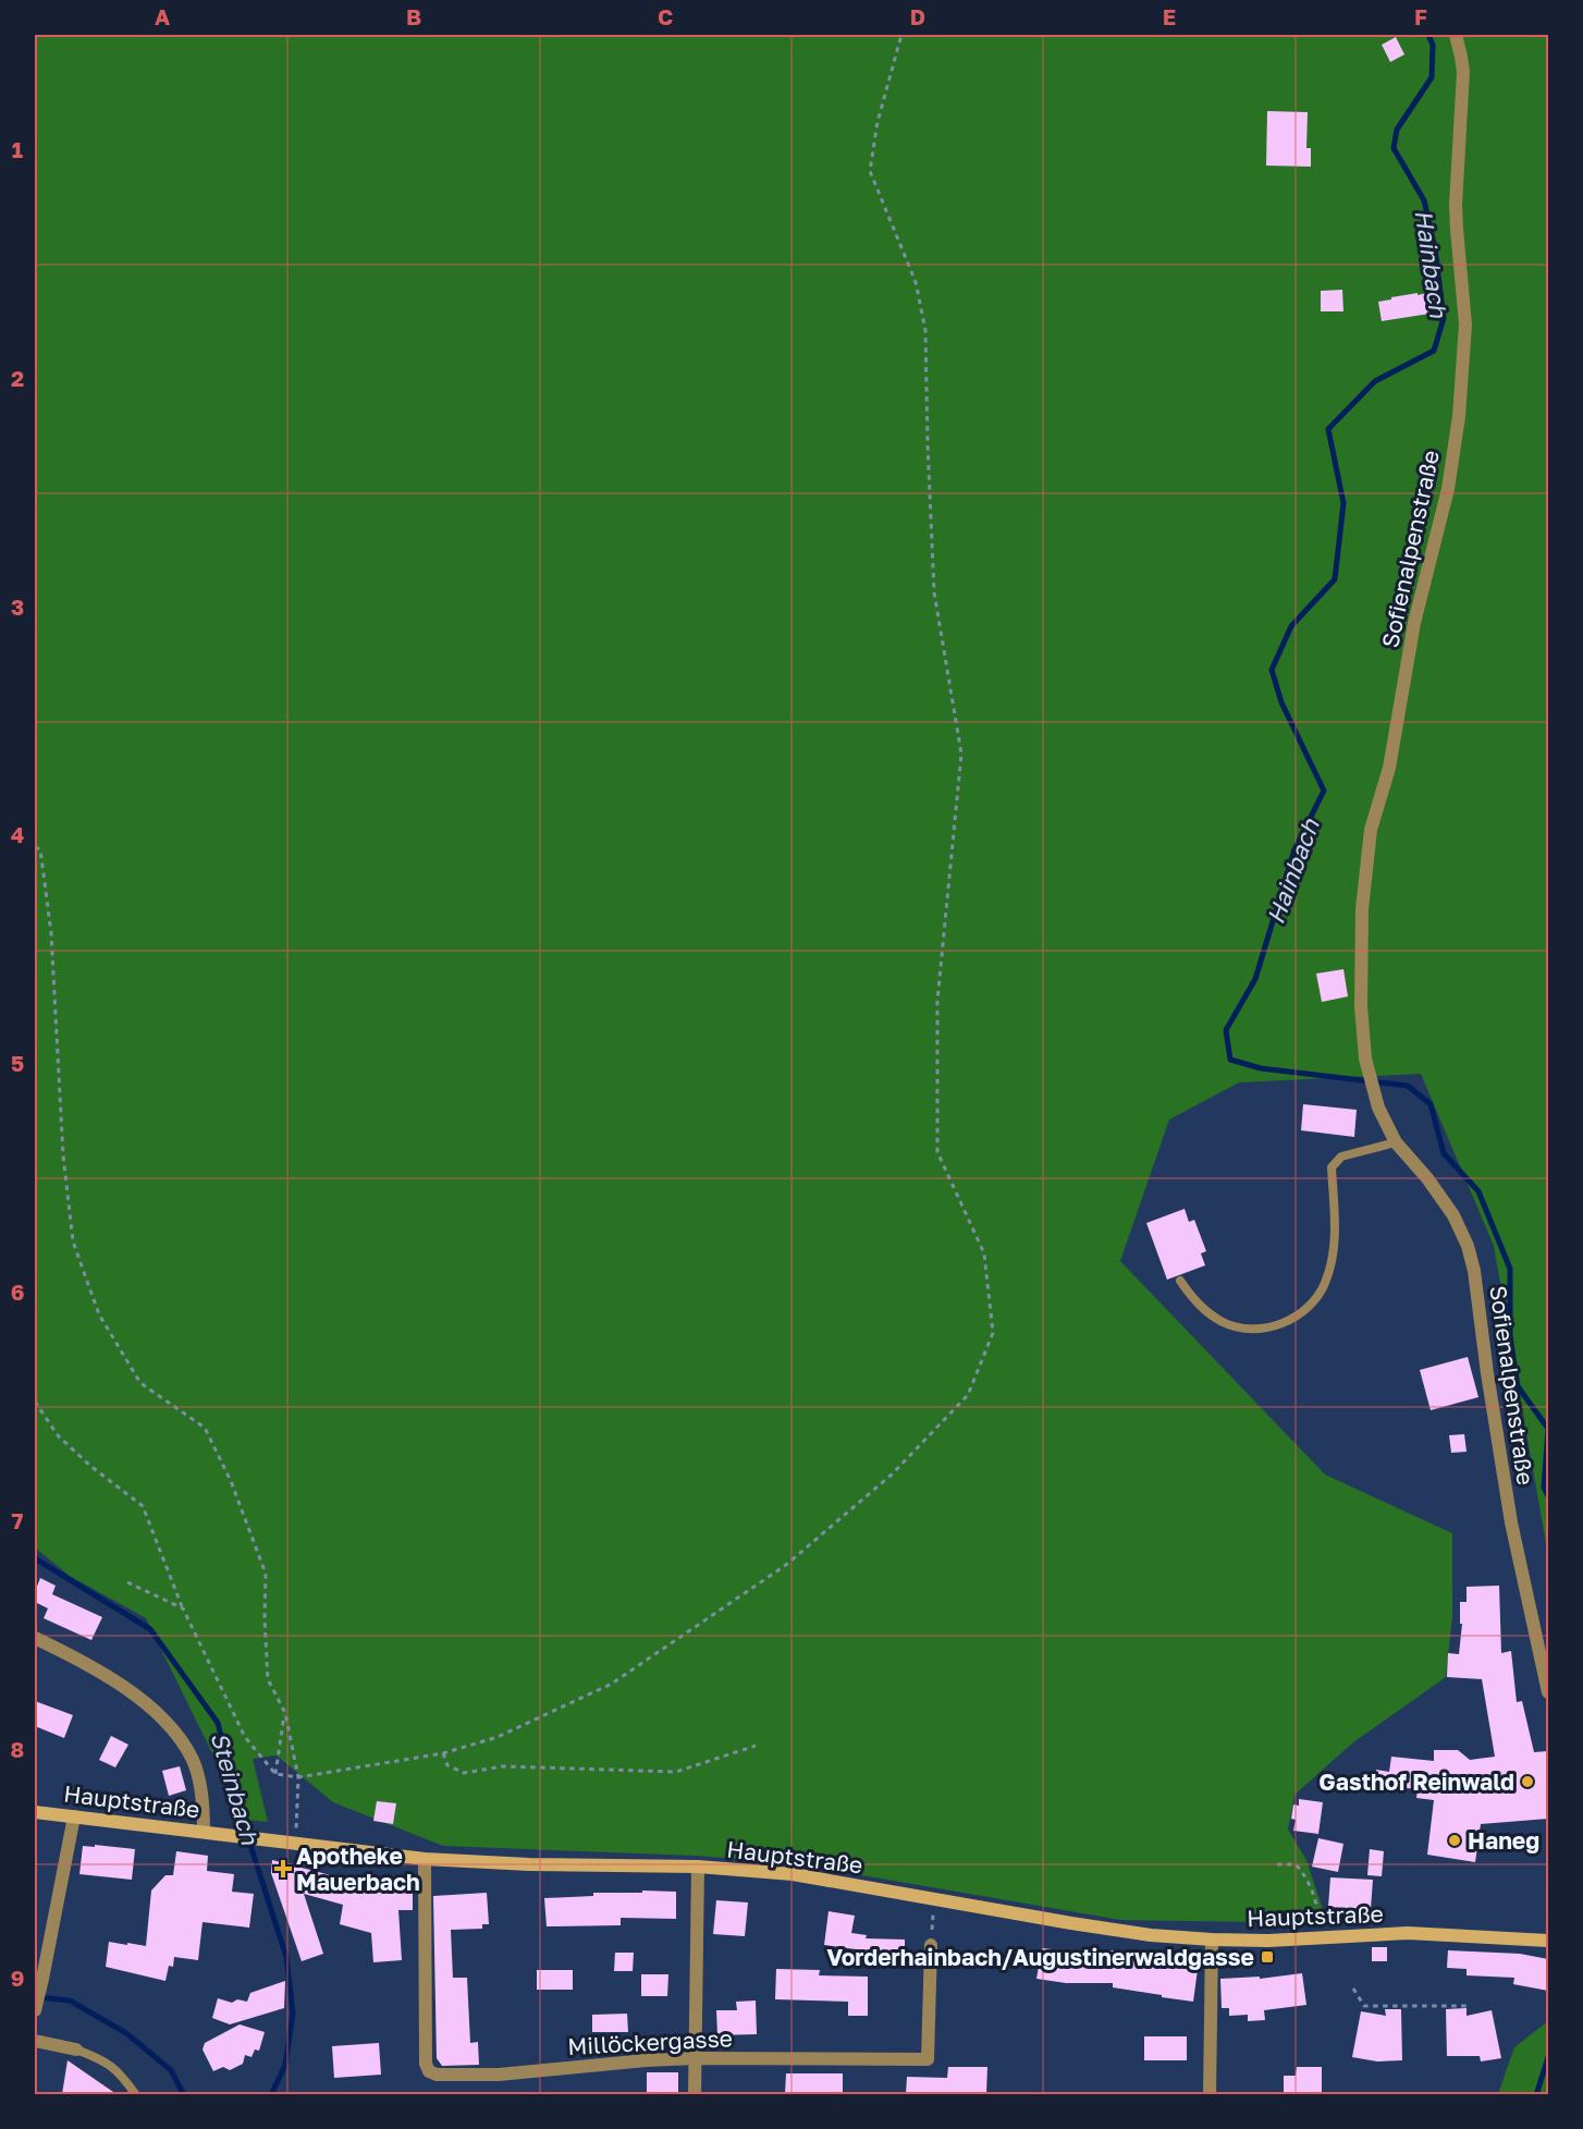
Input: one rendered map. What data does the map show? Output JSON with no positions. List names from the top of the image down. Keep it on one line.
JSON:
{"streets":{"main road":["Hauptstraße"],"street":["Sofienalpenstraße","Millöckergasse"]},"crossings":[["Hauptstraße","Millöckergasse"]],"water":["Hainbach","Steinbach"],"places":{"other":["Gasthof Reinwald","Haneg"],"health":["Apotheke Mauerbach"],"transit":["Vorderhainbach/Augustinerwaldgasse"]},"grid":{"columns":["A","B","C","D","E","F"],"rows":["1","2","3","4","5","6","7","8","9"]}}
